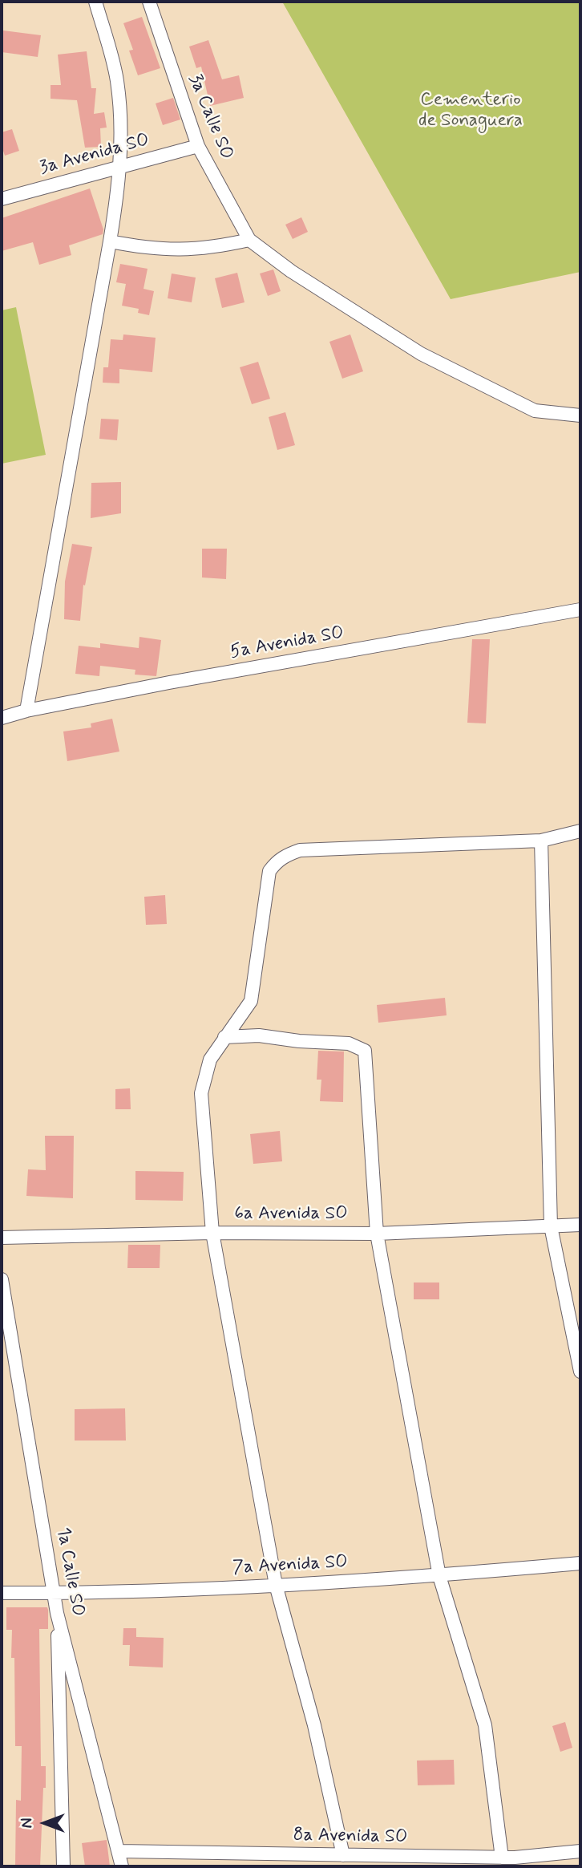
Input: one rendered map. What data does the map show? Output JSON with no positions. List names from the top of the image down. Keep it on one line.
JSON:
{"streets":{"street":["3a Calle SO","3a Avenida SO","5a Avenida SO","6a Avenida SO","7a Avenida SO","1a Calle SO","8a Avenida SO"]},"crossings":[["3a Calle SO","3a Avenida SO"],["7a Avenida SO","1a Calle SO"],["1a Calle SO","8a Avenida SO"]],"parks":["Cementerio de Sonaguera"],"north":"left"}
